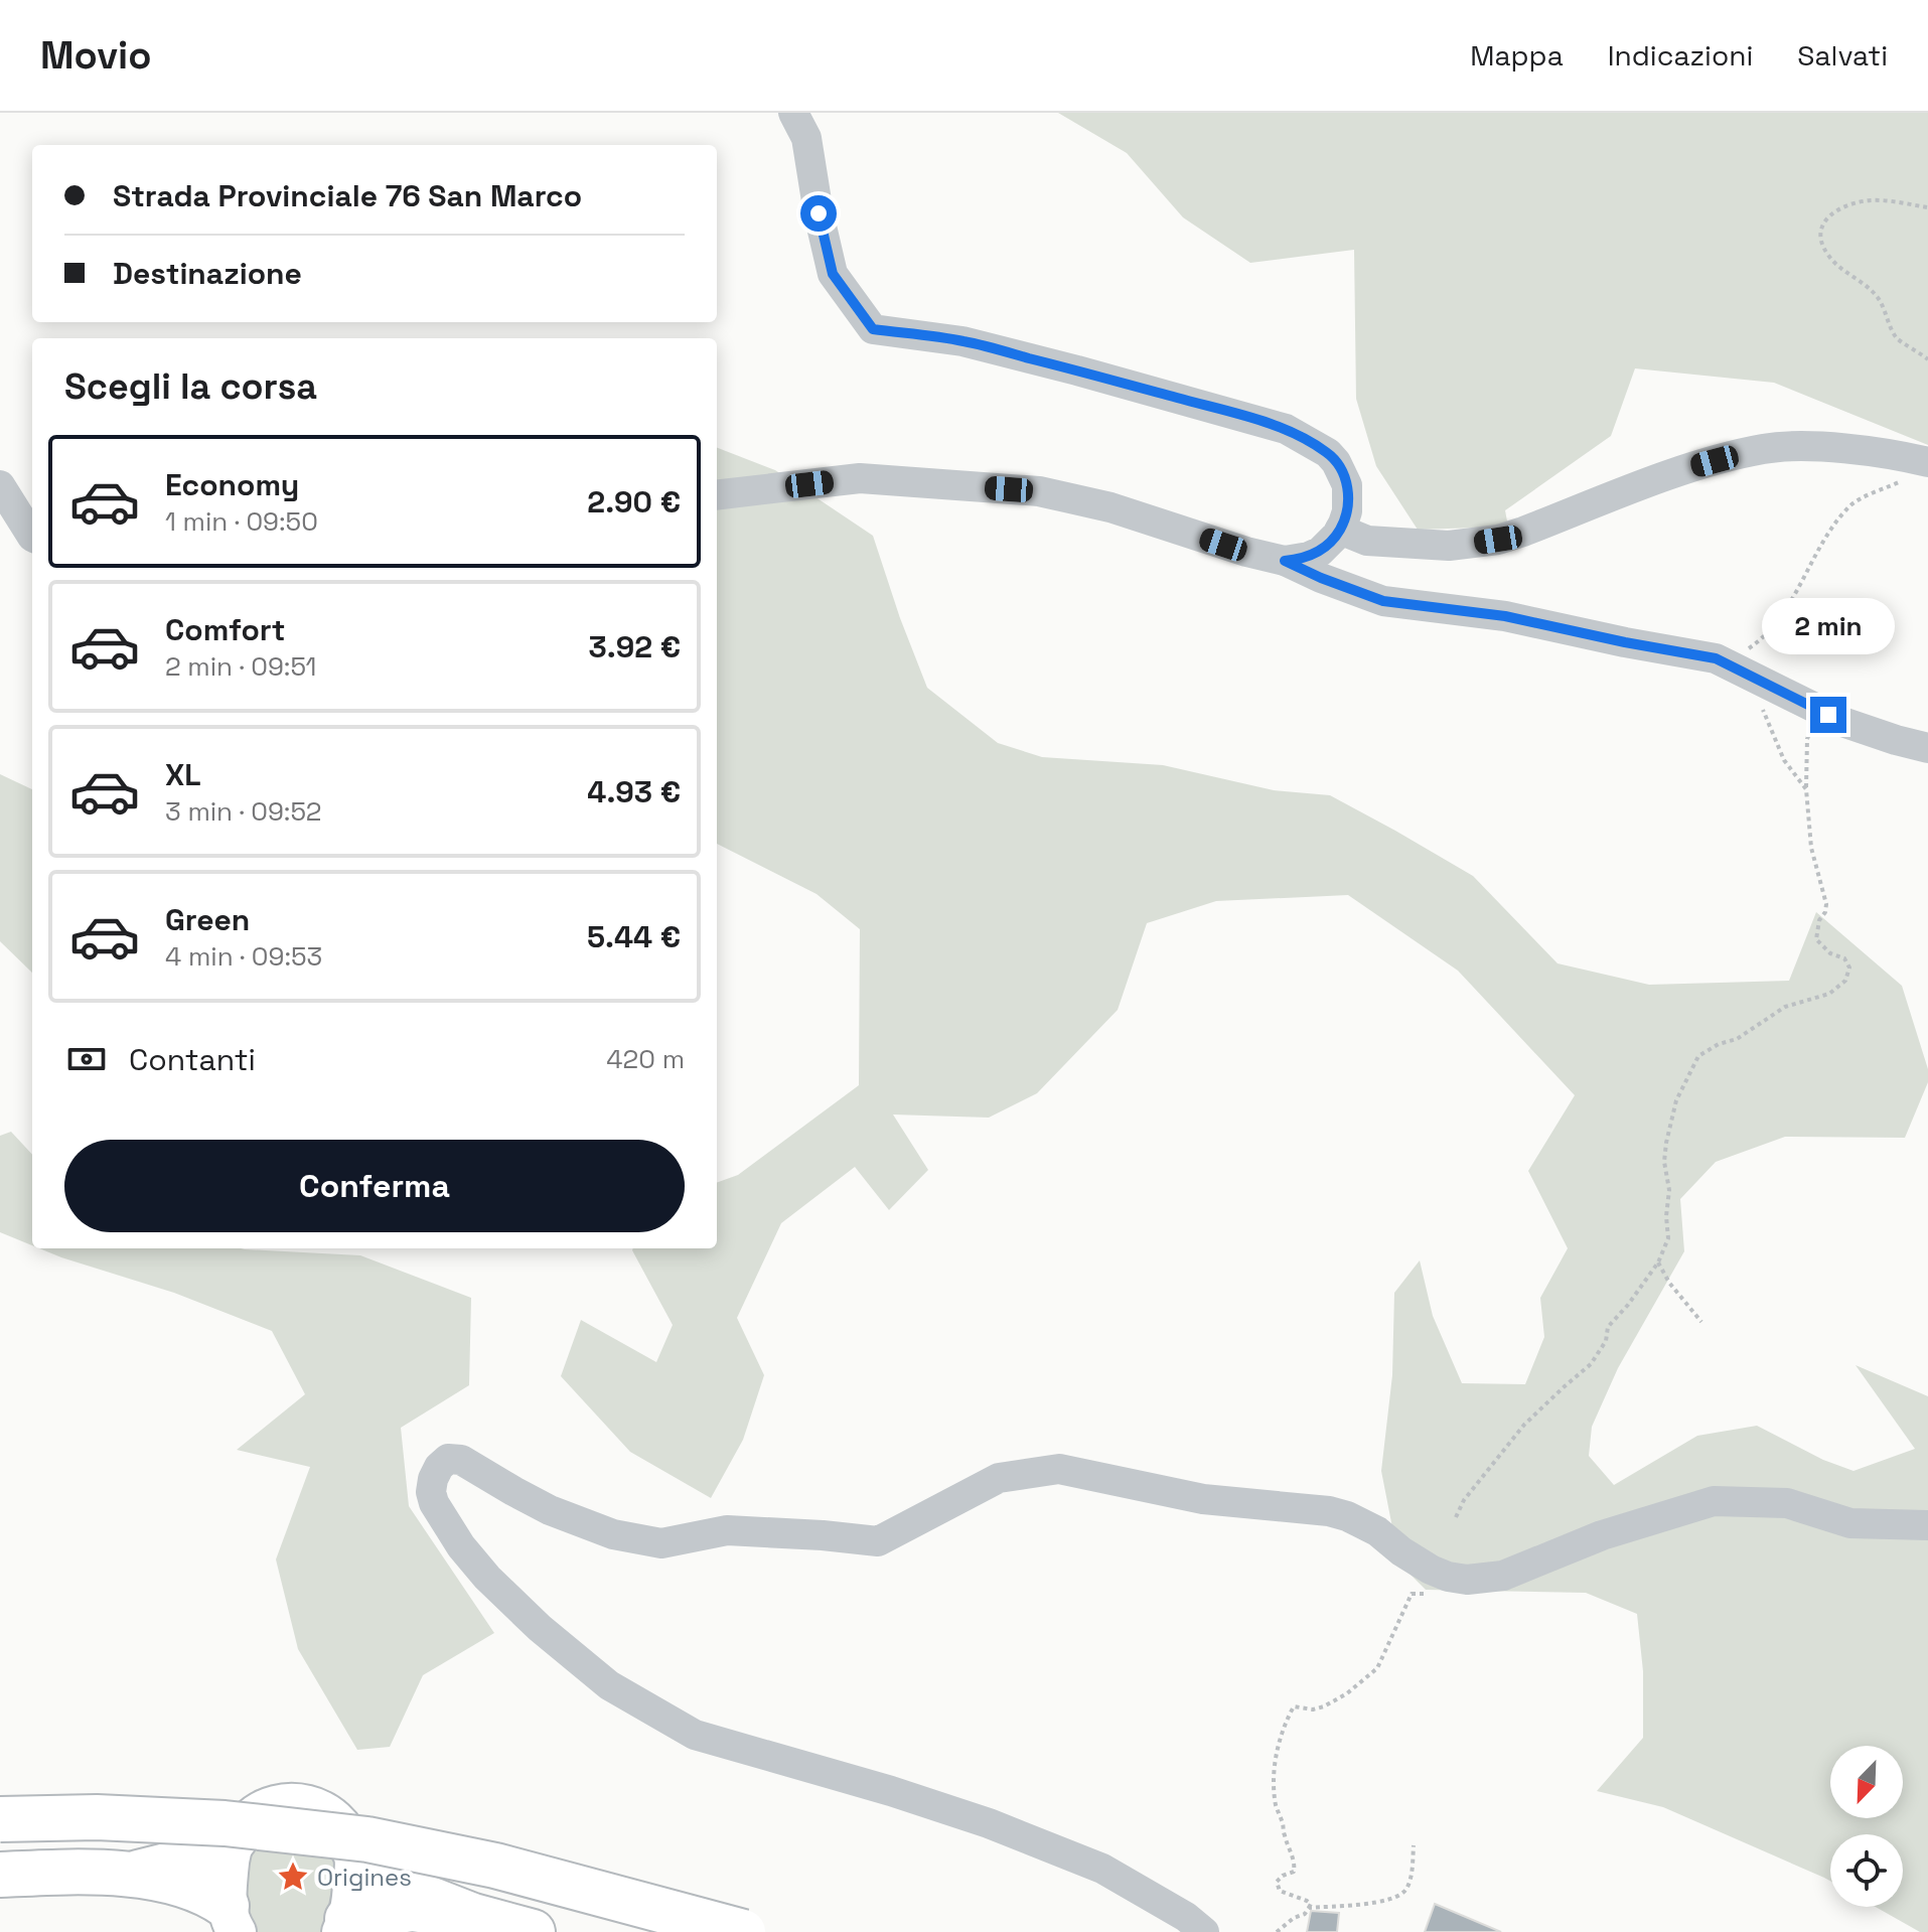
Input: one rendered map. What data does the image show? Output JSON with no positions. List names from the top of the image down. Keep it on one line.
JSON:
{"places":{"place":["Origines"]},"north":"bottom left","page":{"header":"Movio","nav":["Mappa","Indicazioni","Salvati"],"banner":["Strada Provinciale 76 San Marco","Destinazione"],"heading":"Scegli la corsa","list":[{"name":"Economy","note":"1 min · 09:50","value":"2.90 €"},{"name":"Comfort","note":"2 min · 09:51","value":"3.92 €"},{"name":"XL","note":"3 min · 09:52","value":"4.93 €"},{"name":"Green","note":"4 min · 09:53","value":"5.44 €"}],"bubble":"2 min","pay":["Contanti","420 m"],"buttons":"Conferma"}}
